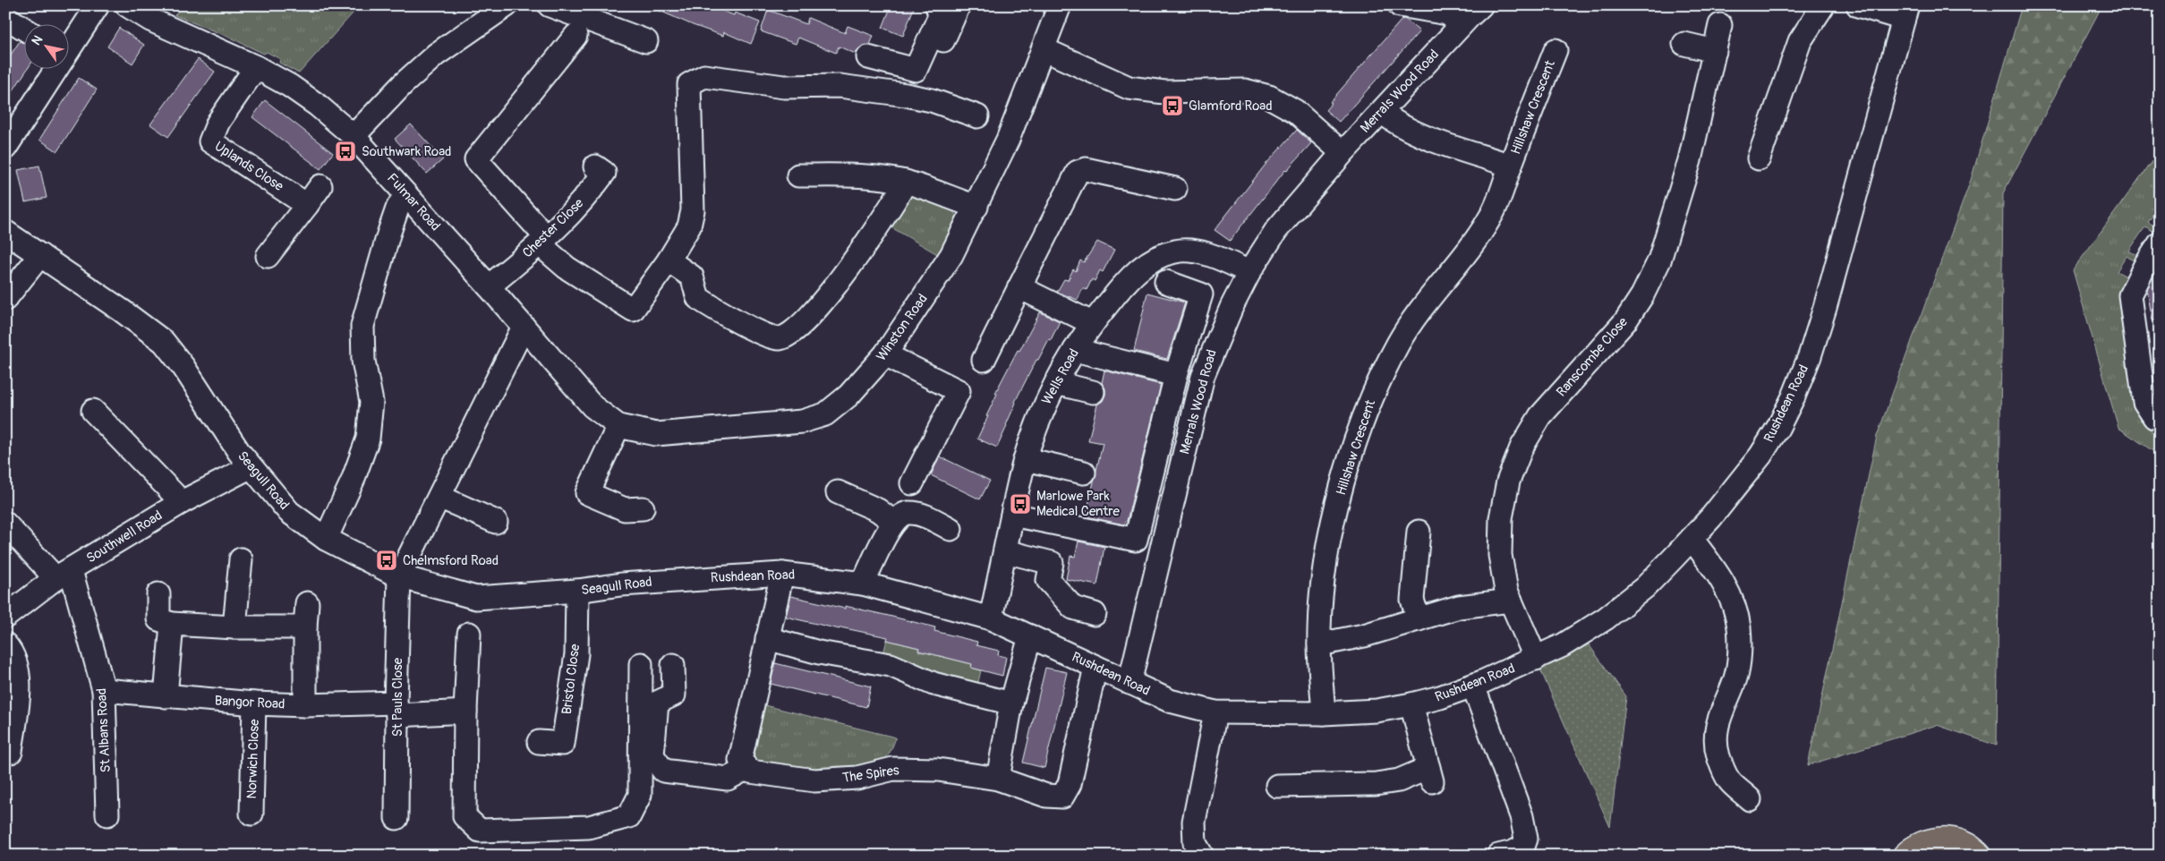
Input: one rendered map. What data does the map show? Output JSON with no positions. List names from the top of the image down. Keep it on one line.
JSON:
{"streets":{"street":["Merrals Wood Road","Hillshaw Crescent","Uplands Close","Fulmar Road","Chester Close","Winston Road","Ranscombe Close","Wells Road","Rushdean Road","Seagull Road","Southwell Road","Bristol Close","St Pauls Close","Bangor Road","St Albans Road","Norwich Close","The Spires"]},"crossings":[["Merrals Wood Road","Hillshaw Crescent"],["Merrals Wood Road","Wells Road"],["Merrals Wood Road","Rushdean Road"],["Hillshaw Crescent","Rushdean Road"],["Uplands Close","Fulmar Road"],["Fulmar Road","Chester Close"],["Fulmar Road","Winston Road"],["Ranscombe Close","Rushdean Road"],["Wells Road","Rushdean Road"],["Rushdean Road","Seagull Road"],["Rushdean Road","The Spires"],["Seagull Road","Southwell Road"],["Seagull Road","Bristol Close"],["Seagull Road","St Pauls Close"],["Southwell Road","St Albans Road"],["St Pauls Close","Bangor Road"],["Bangor Road","St Albans Road"],["Bangor Road","Norwich Close"]],"places":{"bus stop":["Glamford Road","Southwark Road","Marlowe Park Medical Centre","Chelmsford Road"]},"north":"top left"}
